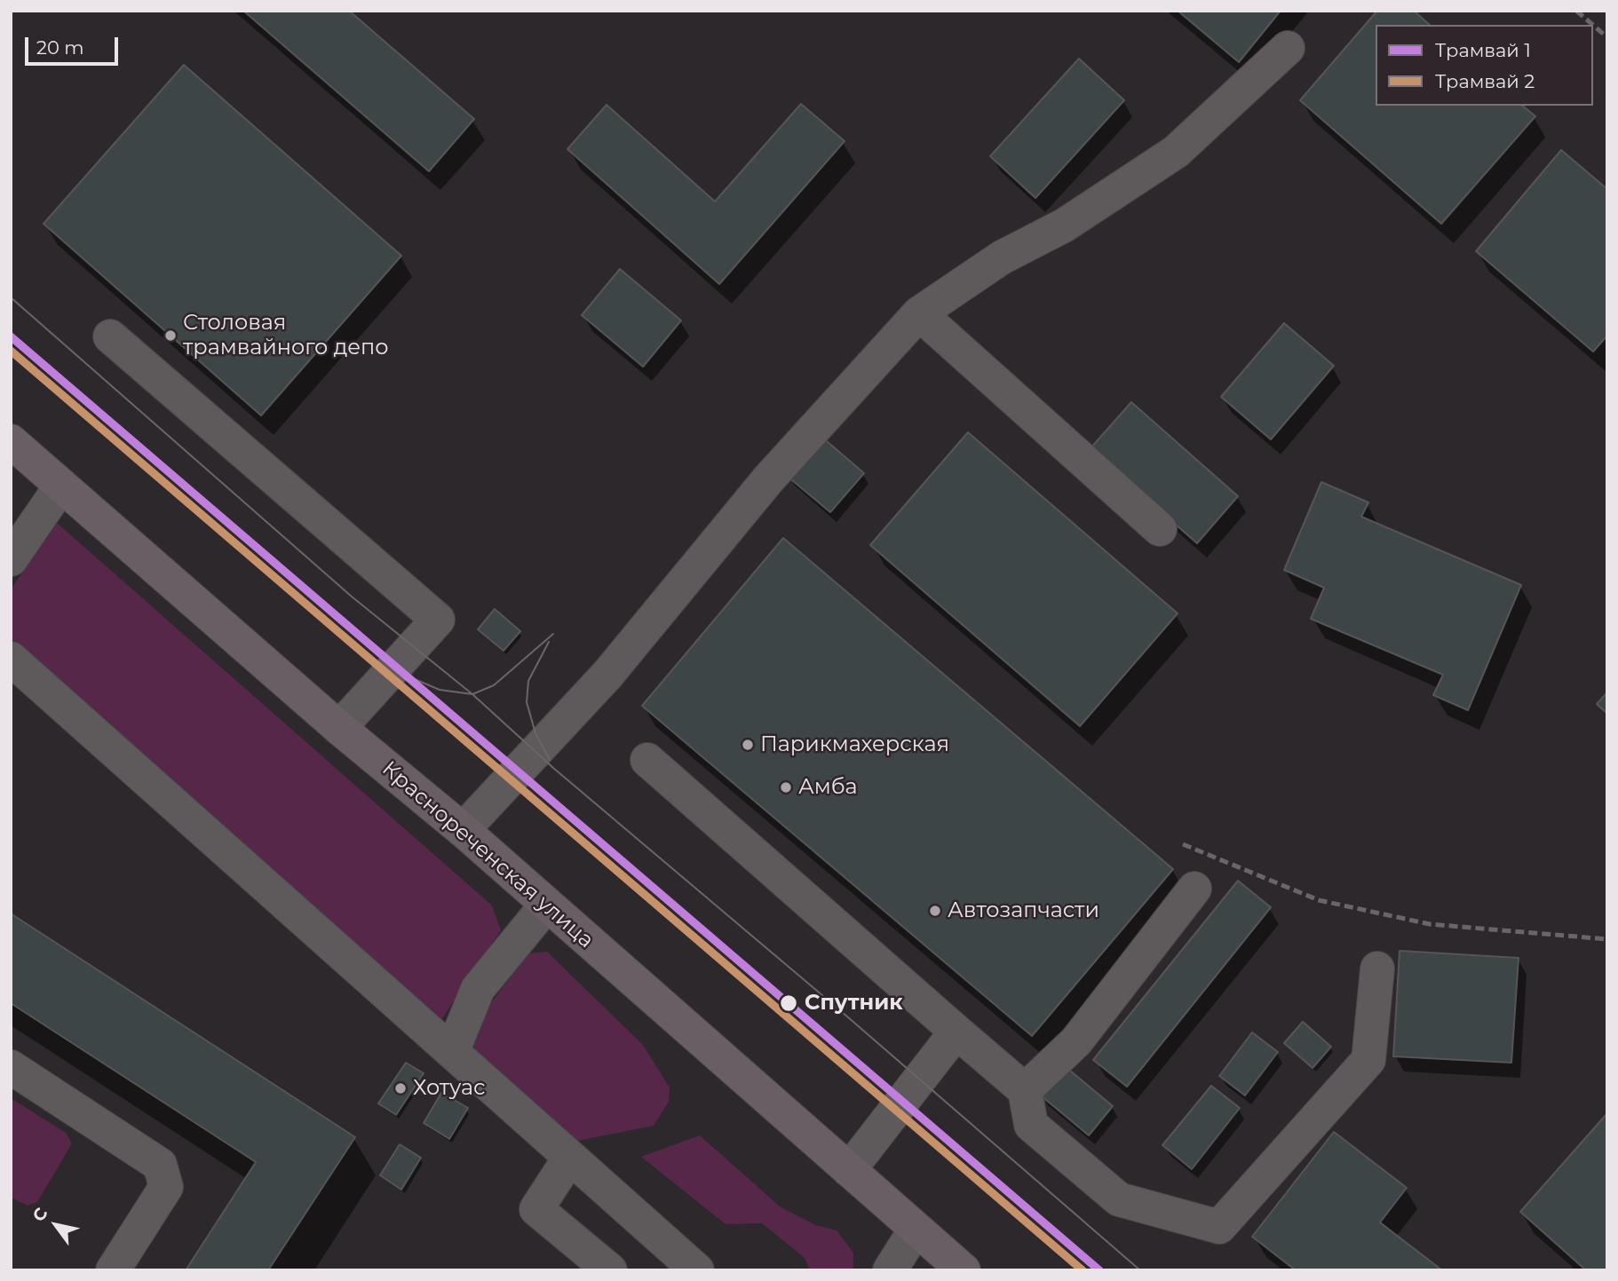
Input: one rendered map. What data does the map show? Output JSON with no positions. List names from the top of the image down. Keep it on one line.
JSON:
{"streets":{"main road":["Краснореченская улица"]},"places":["Столовая трамвайного депо","Парикмахерская","Амба","Автозапчасти","Спутник","Хотуас"],"lines":["tram line 1","tram line 2"],"legend":["Трамвай 1","Трамвай 2"],"scale_bar":"20 m","north":"top left"}
